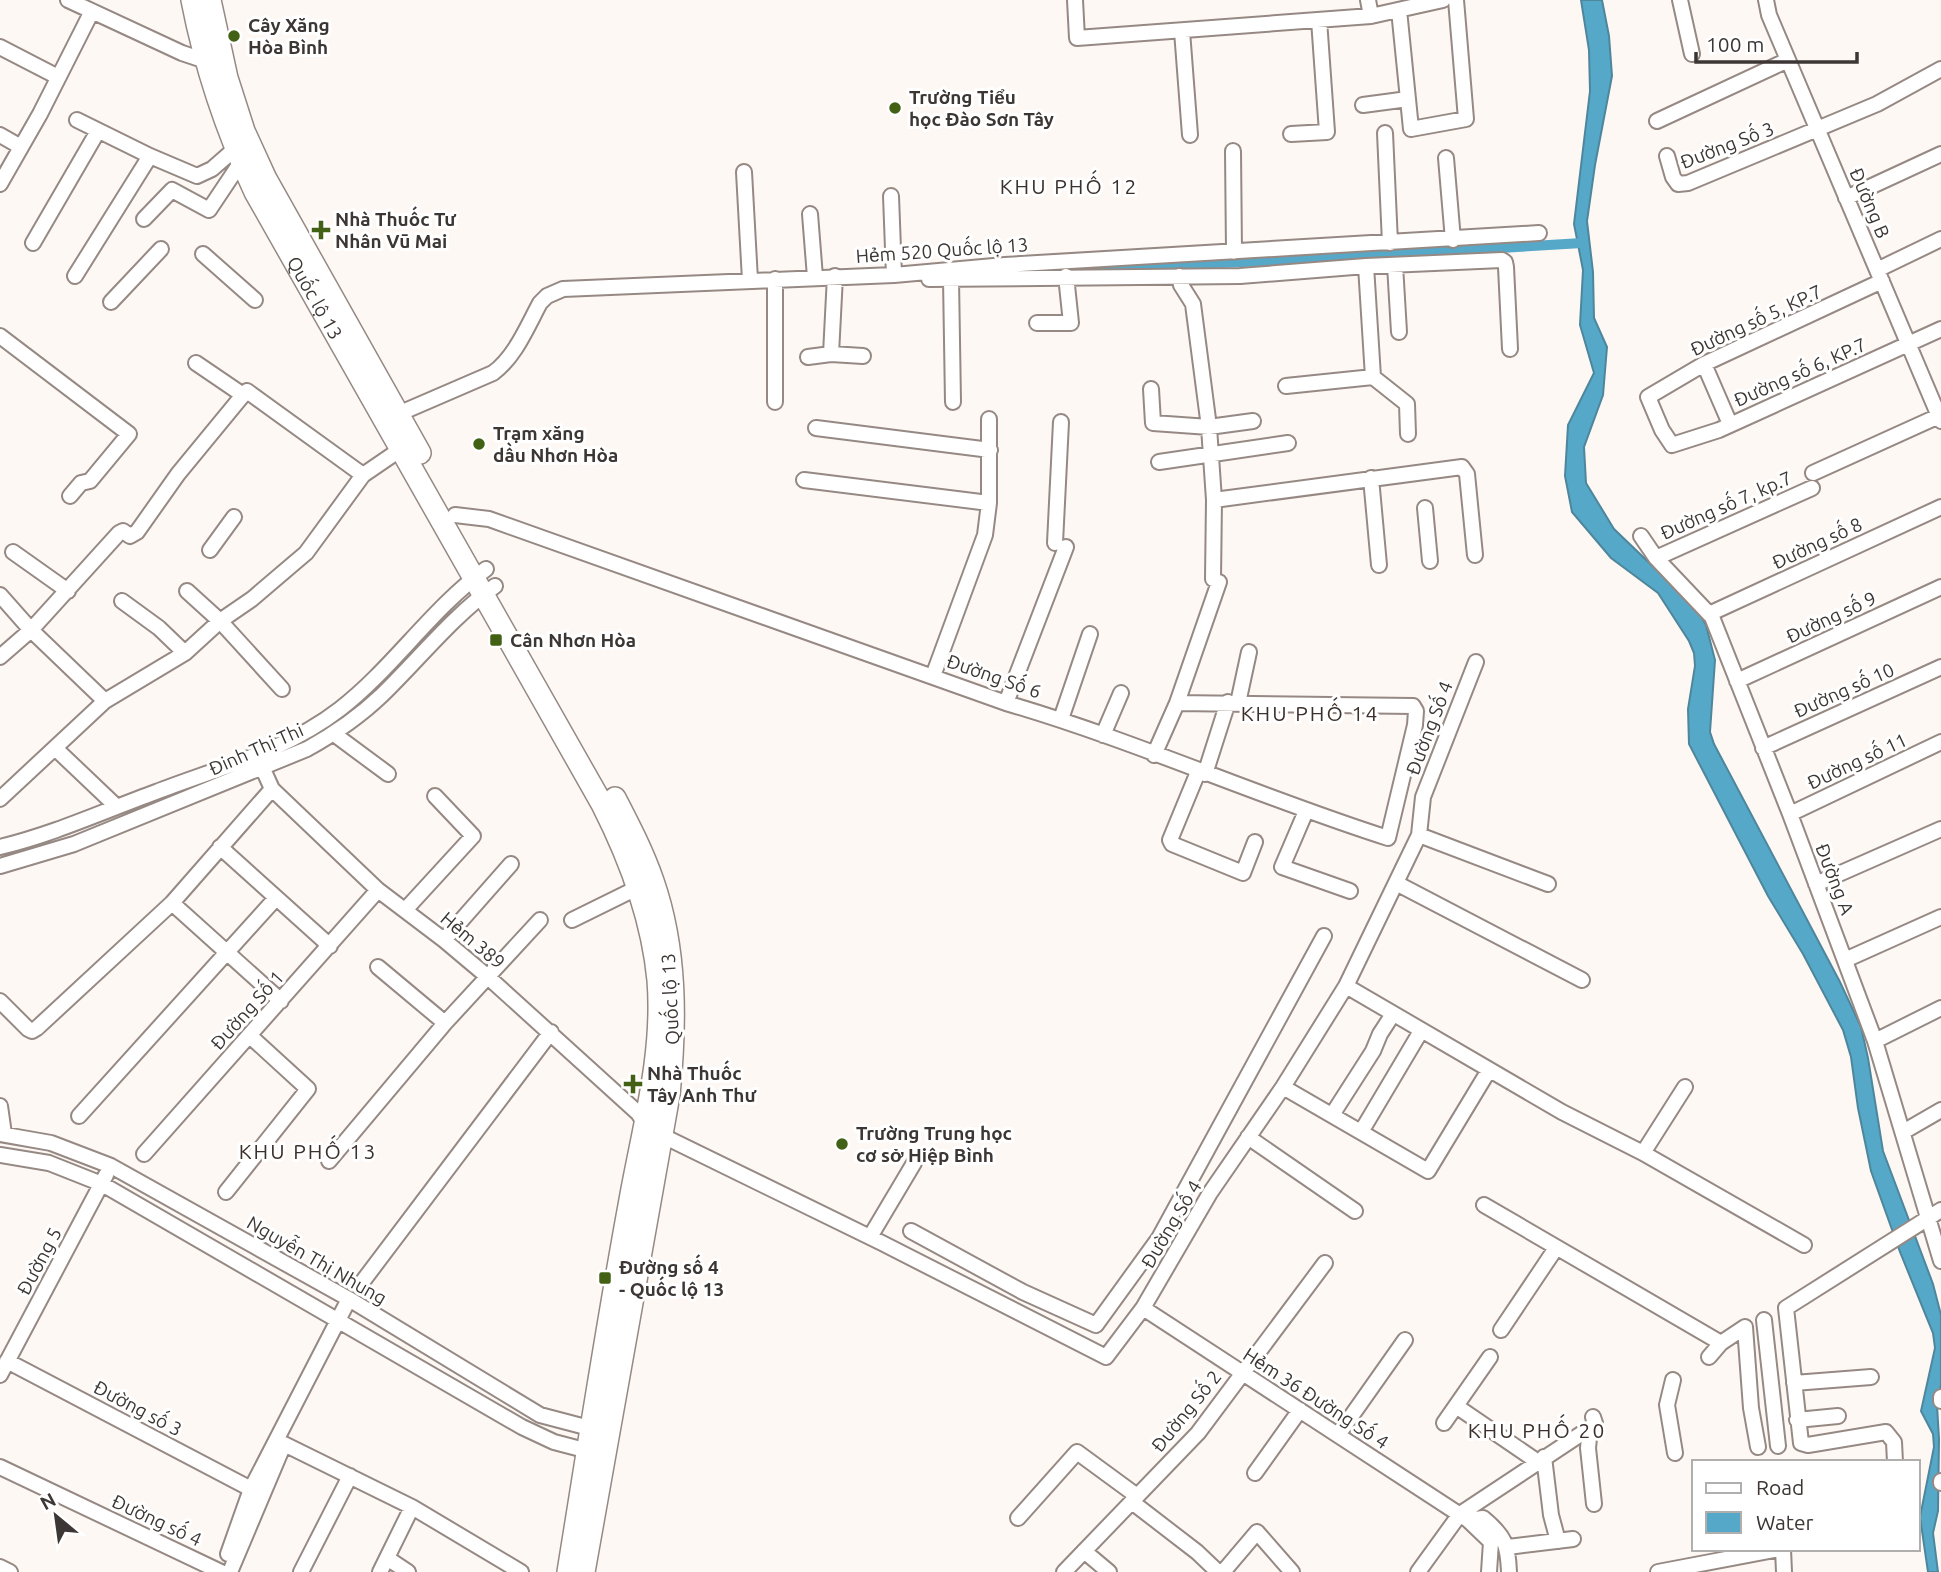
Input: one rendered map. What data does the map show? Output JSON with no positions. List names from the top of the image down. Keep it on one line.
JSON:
{"streets":{"highway":["Quốc lộ 13"],"street":["Đường Số 3","Đường B","Hẻm 520 Quốc lộ 13","Đường số 5, KP.7","Đường số 6, KP.7","Đường số 7, kp.7","Đường số 8","Đường số 9","Đường Số 6","Đường số 10","Đường Số 4","Đinh Thị Thi","Đường số 11","Đường A","Hẻm 389","Đường Số 1","Nguyễn Thị Nhung","Đường 5","Hẻm 36 Đường Số 4","Đường số 3","Đường Số 2","Đường số 4"]},"crossings":[["Đường Số 3","Đường B"],["Đường B","Đường số 5, KP.7"],["Đường B","Đường số 6, KP.7"],["Đường B","Đường số 7, kp.7"],["Hẻm 520 Quốc lộ 13","Quốc lộ 13"],["Quốc lộ 13","Đường Số 6"],["Quốc lộ 13","Đường Số 4"],["Quốc lộ 13","Đinh Thị Thi"],["Quốc lộ 13","Hẻm 389"],["Quốc lộ 13","Nguyễn Thị Nhung"],["Đường số 5, KP.7","Đường số 6, KP.7"],["Đường số 7, kp.7","Đường A"],["Đường số 8","Đường A"],["Đường số 9","Đường A"],["Đường số 10","Đường A"],["Đường Số 4","Hẻm 389"],["Đường Số 4","Hẻm 36 Đường Số 4"],["Đường số 11","Đường A"],["Hẻm 389","Đường Số 1"],["Nguyễn Thị Nhung","Đường 5"],["Đường 5","Đường số 3"],["Hẻm 36 Đường Số 4","Đường Số 2"]],"districts":["KHU PHỐ 12","KHU PHỐ 14","KHU PHỐ 13","KHU PHỐ 20"],"places":{"other":["Cây Xăng Hòa Bình","Trường Tiểu học Đào Sơn Tây","Trạm xăng dầu Nhơn Hòa","Trường Trung học cơ sở Hiệp Bình"],"health":["Nhà Thuốc Tư Nhân Vū Mai","Nhà Thuốc Tây Anh Thư"],"transit":["Cân Nhơn Hòa","Đường số 4 - Quốc lộ 13"]},"legend":["Road","Water"],"scale_bar":"100 m","north":"top left"}
